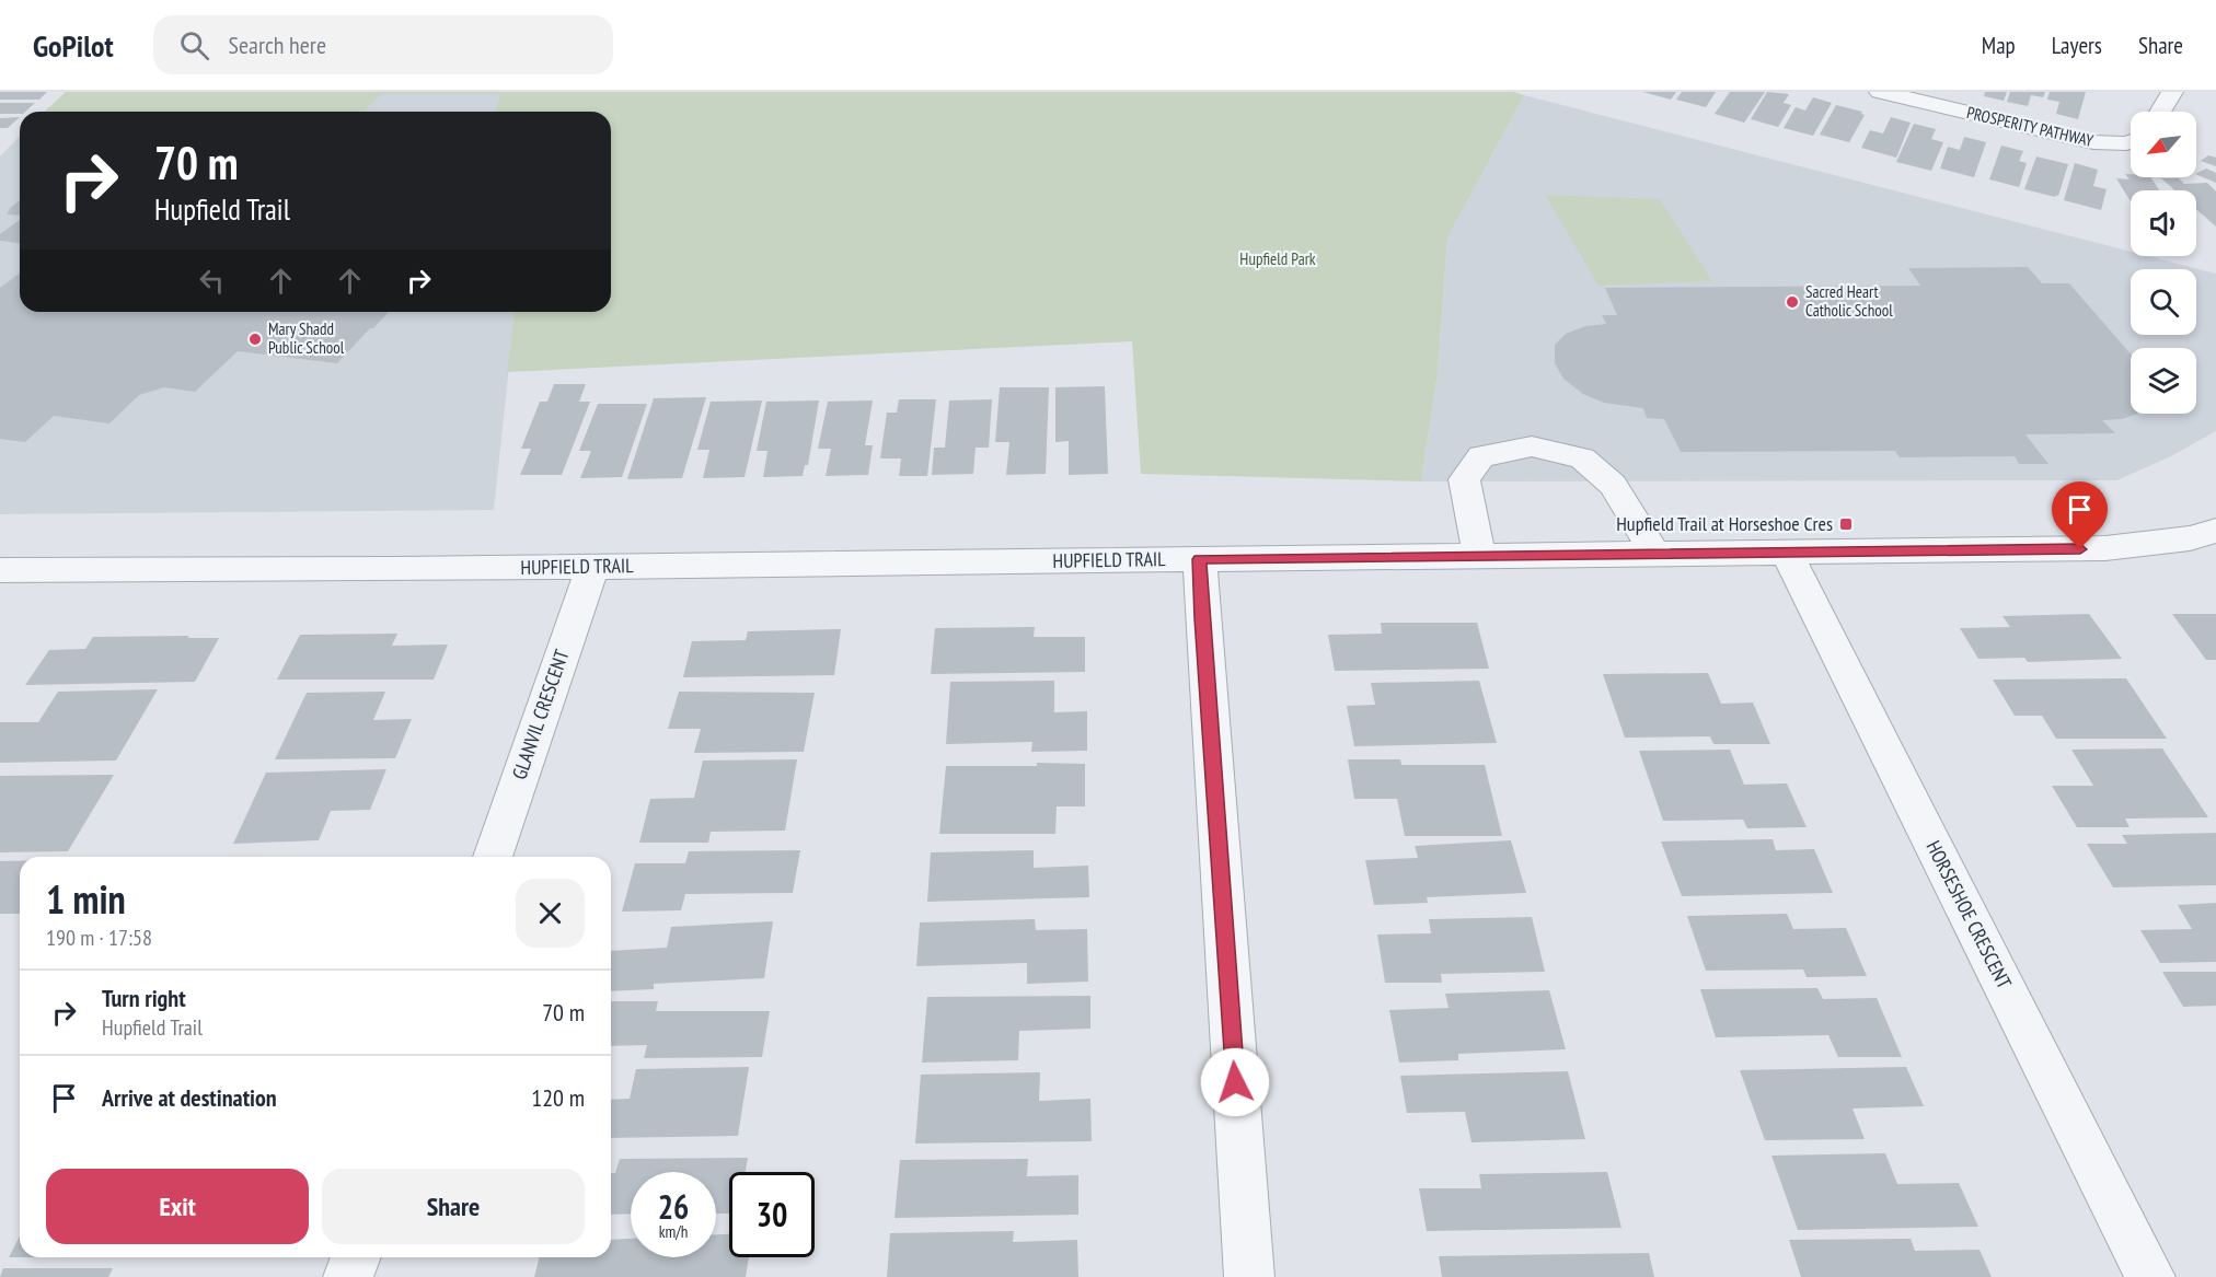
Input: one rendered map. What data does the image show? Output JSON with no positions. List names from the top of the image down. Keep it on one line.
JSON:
{"streets":{"street":["PROSPERITY PATHWAY","HUPFIELD TRAIL","GLANVIL CRESCENT","HORSESHOE CRESCENT"]},"crossings":[["HUPFIELD TRAIL","GLANVIL CRESCENT"],["HUPFIELD TRAIL","HORSESHOE CRESCENT"]],"parks":["Hupfield Park"],"places":{"other":["Sacred Heart Catholic School","Mary Shadd Public School"],"transit":["Hupfield Trail at Horseshoe Cres"]},"north":"bottom left","page":{"header":"GoPilot","search":"Search here","nav":["Map","Layers","Share"],"turn":["70 m","Hupfield Trail"],"heading":["1 min","190 m · 17:58"],"list":[{"name":"Turn right","note":"Hupfield Trail","value":"70 m"},{"name":"Arrive at destination","value":"120 m"}],"buttons":["Exit","Share"],"speed":"26 km/h","limit":"30"}}
